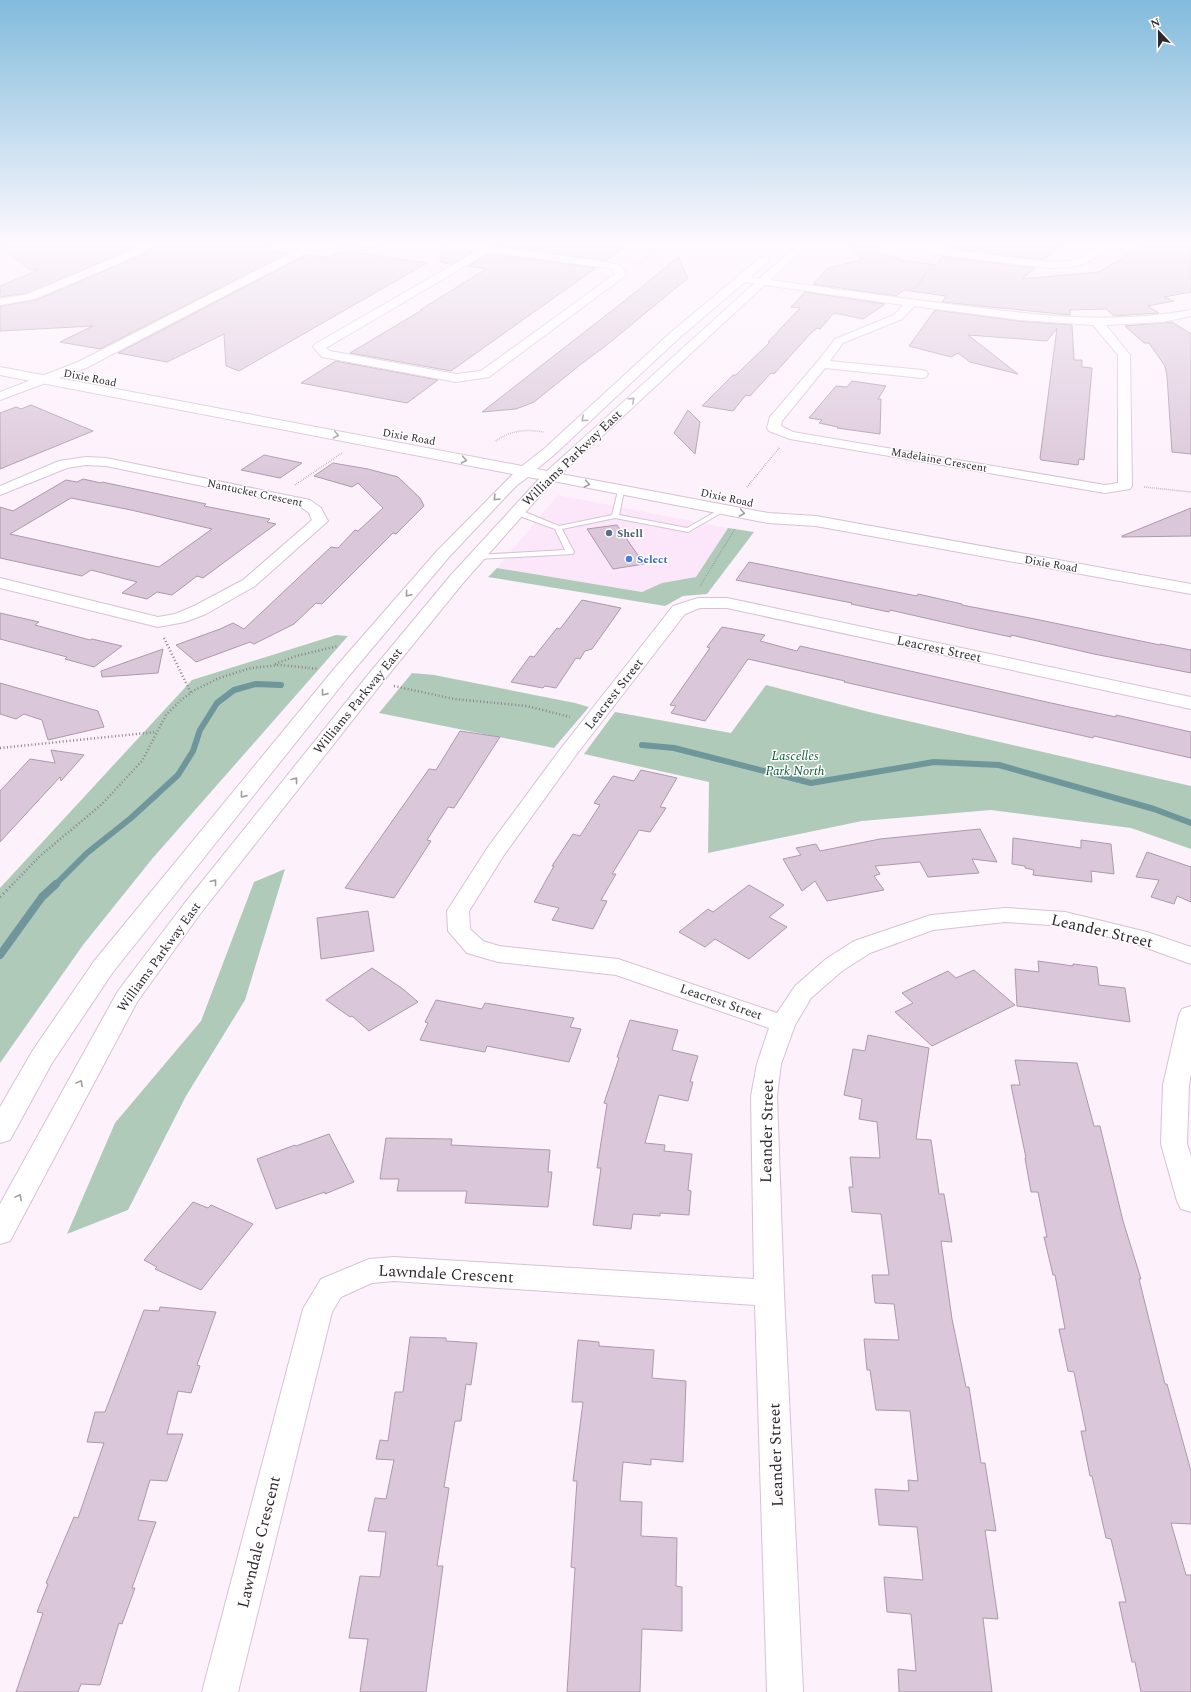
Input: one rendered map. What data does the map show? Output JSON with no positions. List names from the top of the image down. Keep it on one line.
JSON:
{"streets":{"main road":["Dixie Road","Williams Parkway East"],"street":["Madelaine Crescent","Nantucket Crescent","Leacrest Street","Leander Street","Lawndale Crescent"]},"crossings":[["Dixie Road","Williams Parkway East"],["Leacrest Street","Leander Street"],["Leander Street","Lawndale Crescent"]],"parks":["Lascelles Park North"],"places":["Shell","Select"],"north":"top"}
